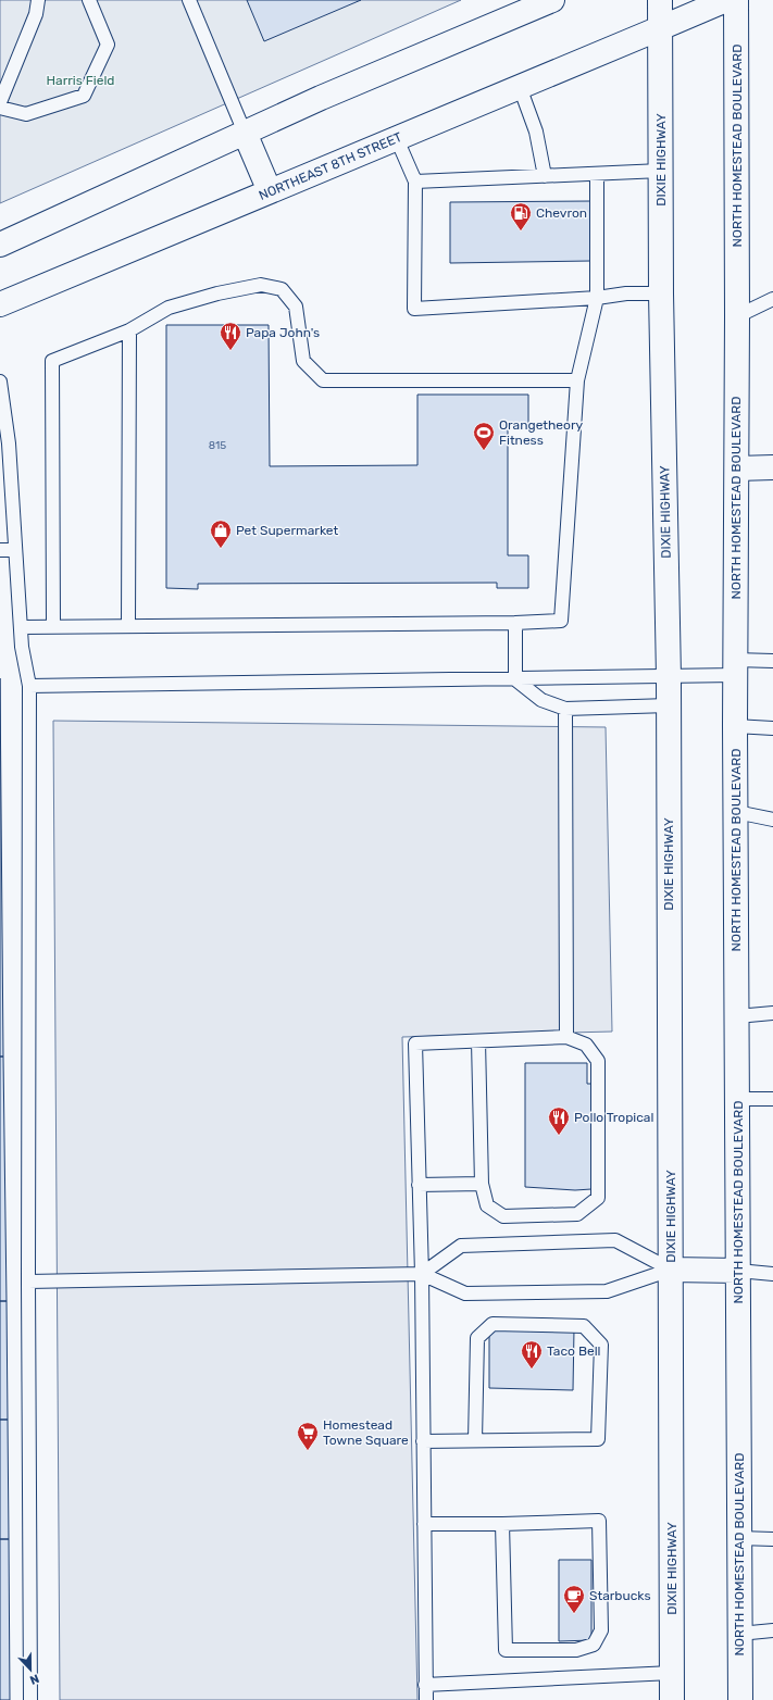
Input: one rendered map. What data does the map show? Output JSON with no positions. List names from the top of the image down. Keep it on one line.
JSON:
{"streets":{"main road":["NORTH HOMESTEAD BOULEVARD","DIXIE HIGHWAY","NORTHEAST 8TH STREET"]},"crossings":[["DIXIE HIGHWAY","NORTHEAST 8TH STREET"]],"parks":["Harris Field"],"places":{"fuel station":["Chevron"],"restaurant":["Papa John's","Pollo Tropical","Taco Bell"],"sports":["Orangetheory Fitness"],"shop":["Pet Supermarket"],"supermarket":["Homestead Towne Square"],"cafe":["Starbucks"]},"house_numbers":["815"],"north":"bottom"}
